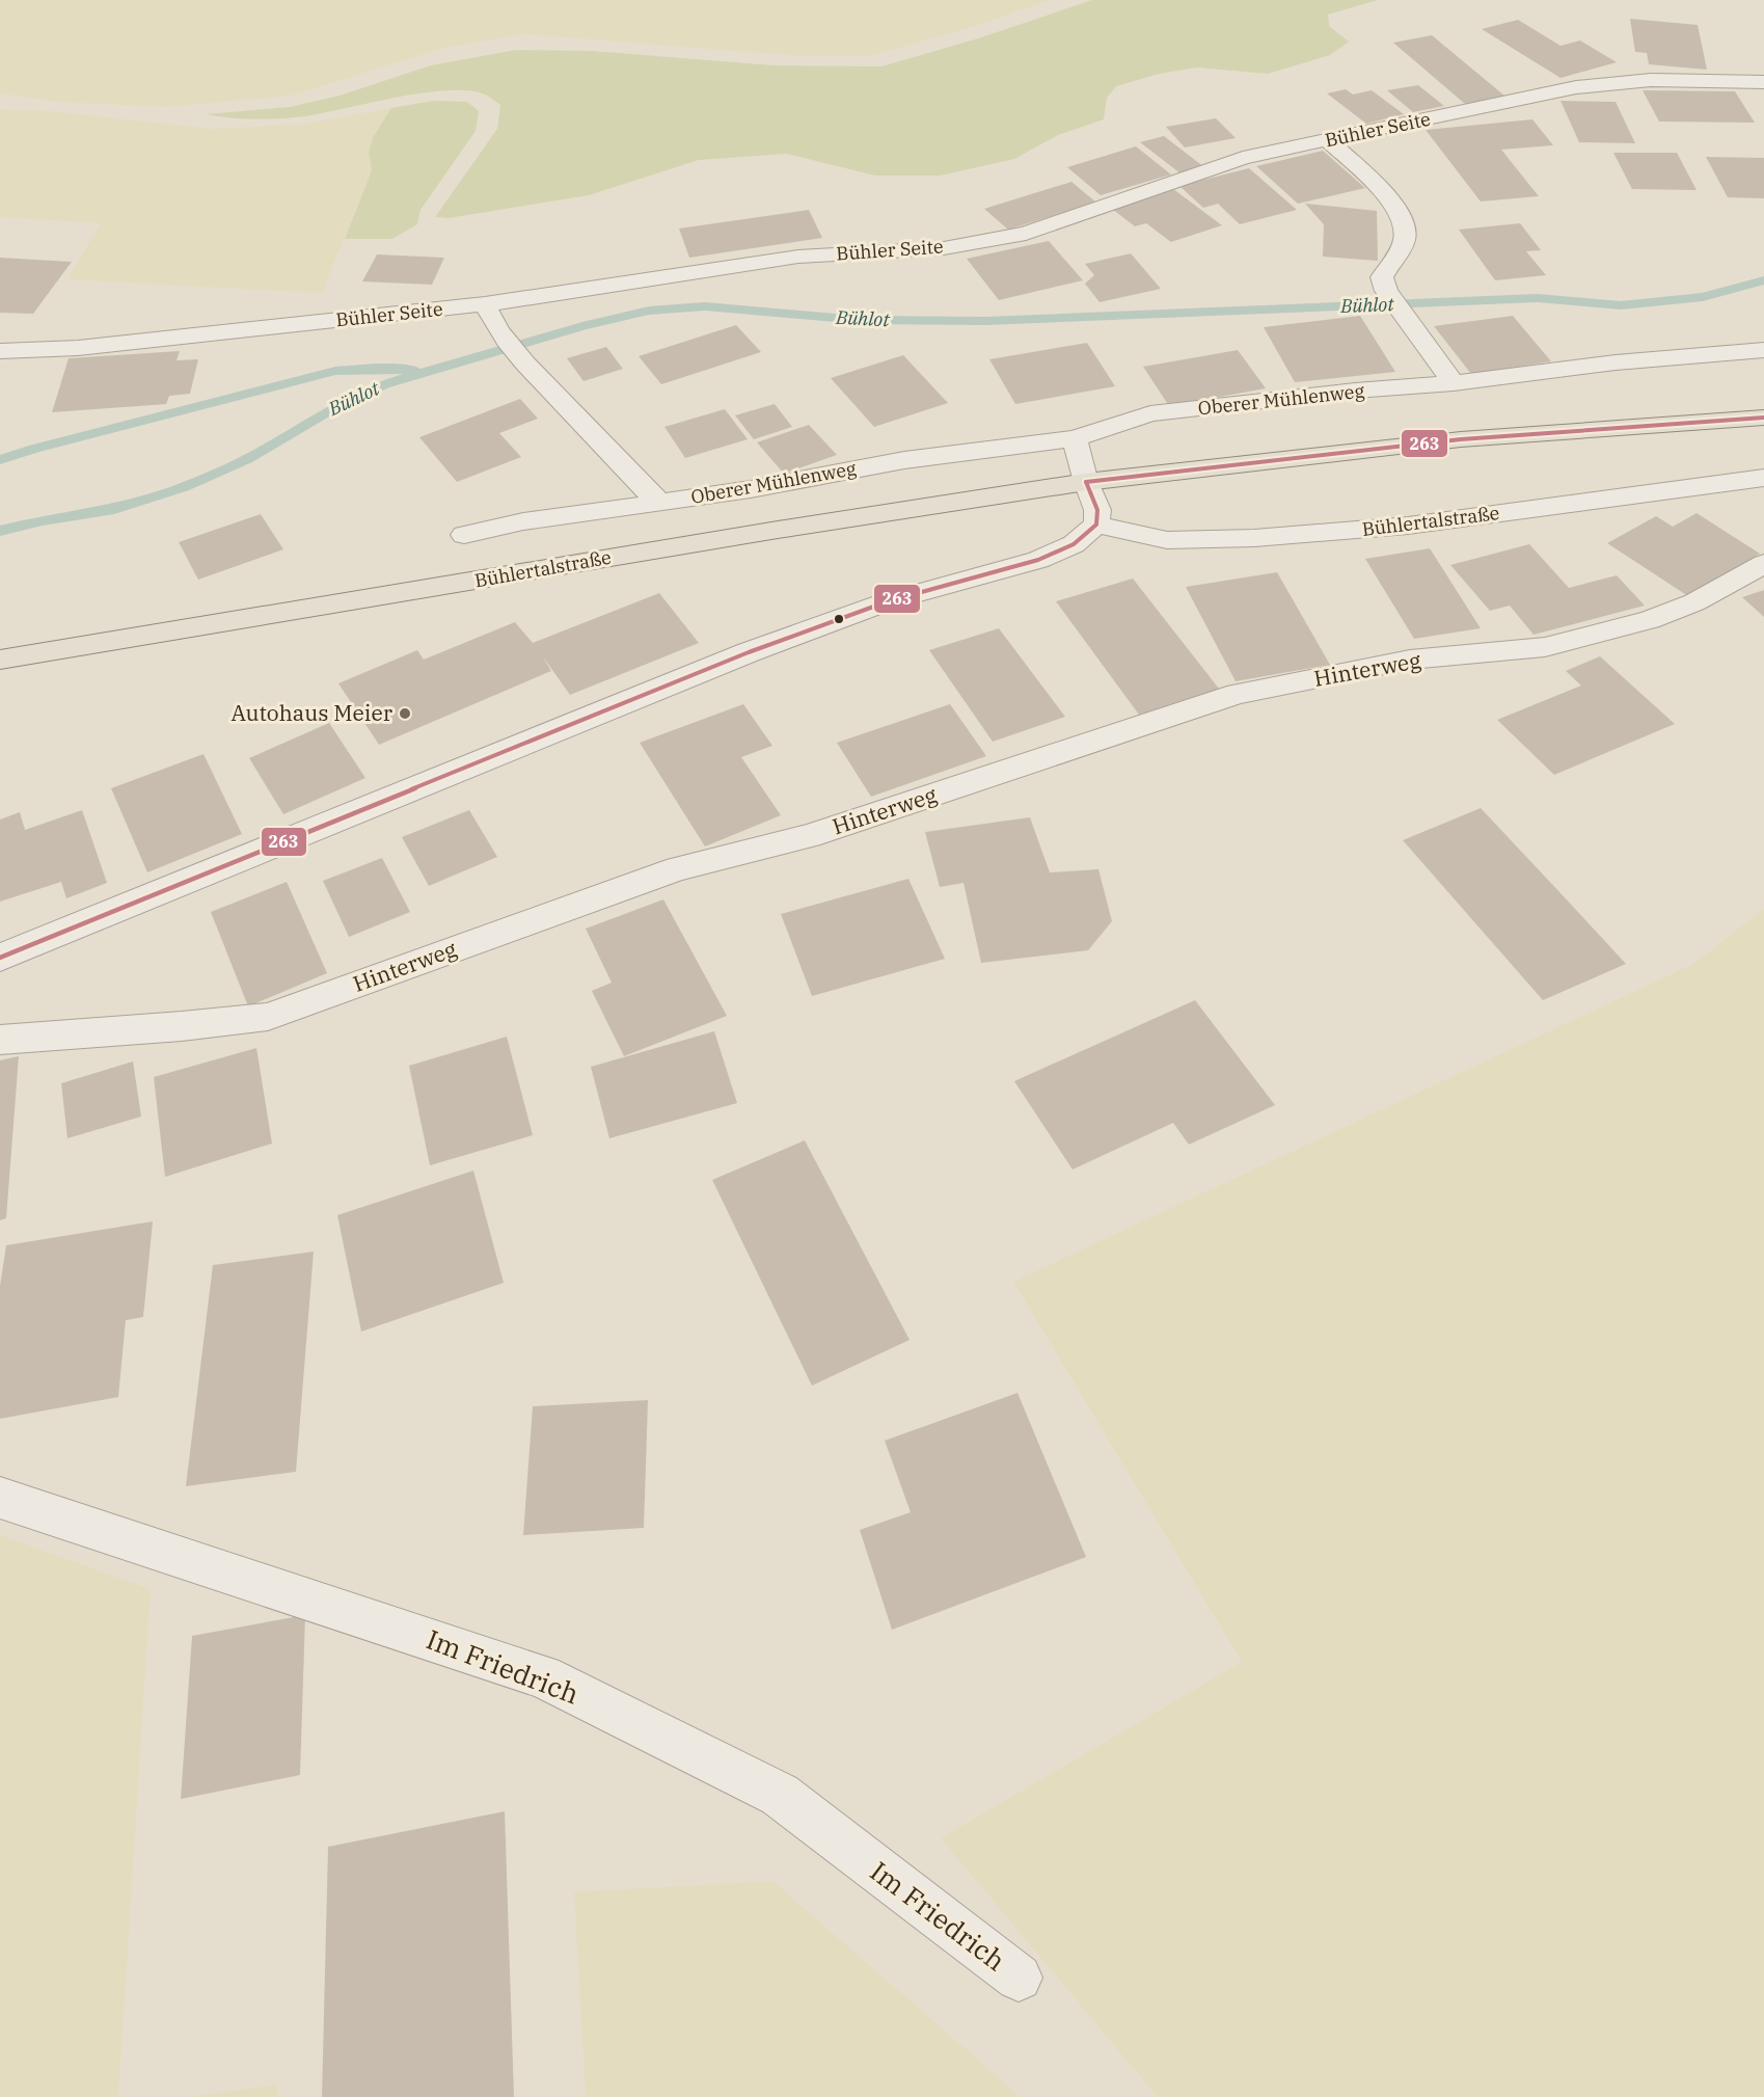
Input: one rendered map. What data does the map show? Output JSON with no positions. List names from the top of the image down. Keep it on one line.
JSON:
{"streets":{"main road":["Bühlertalstraße"],"street":["Bühler Seite","Oberer Mühlenweg","Hinterweg","Im Friedrich"]},"crossings":[["Bühler Seite","Oberer Mühlenweg"]],"water":["Bühlot"],"places":["Autohaus Meier"],"lines":["transit line 263"]}
